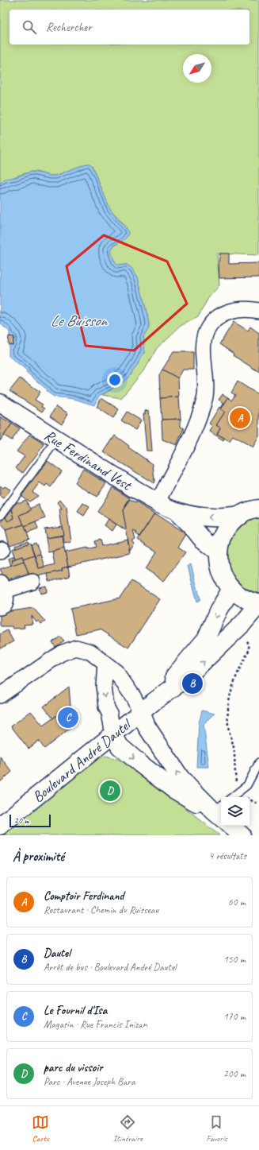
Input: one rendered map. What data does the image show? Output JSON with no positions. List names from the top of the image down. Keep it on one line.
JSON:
{"streets":{"main road":["Rue Ferdinand Vest","Boulevard André Dautel"]},"water":["Le Buisson"],"scale_bar":"20 m","north":"bottom left","page":{"search":"Rechercher","pins":["A","B","C","D"],"scale":"20 m","heading":["À proximité","4 résultats"],"list":[{"mark":"A","name":"Comptoir Ferdinand","note":"Restaurant · Chemin du Ruisseau","value":"60 m"},{"mark":"B","name":"Dautel","note":"Arrêt de bus · Boulevard André Dautel","value":"150 m"},{"mark":"C","name":"Le Fournil d'Isa","note":"Magasin · Rue Francis Inizan","value":"170 m"},{"mark":"D","name":"parc du vissoir","note":"Parc · Avenue Joseph Bara","value":"200 m"}],"nav":["Carte","Itinéraire","Favoris"]}}
